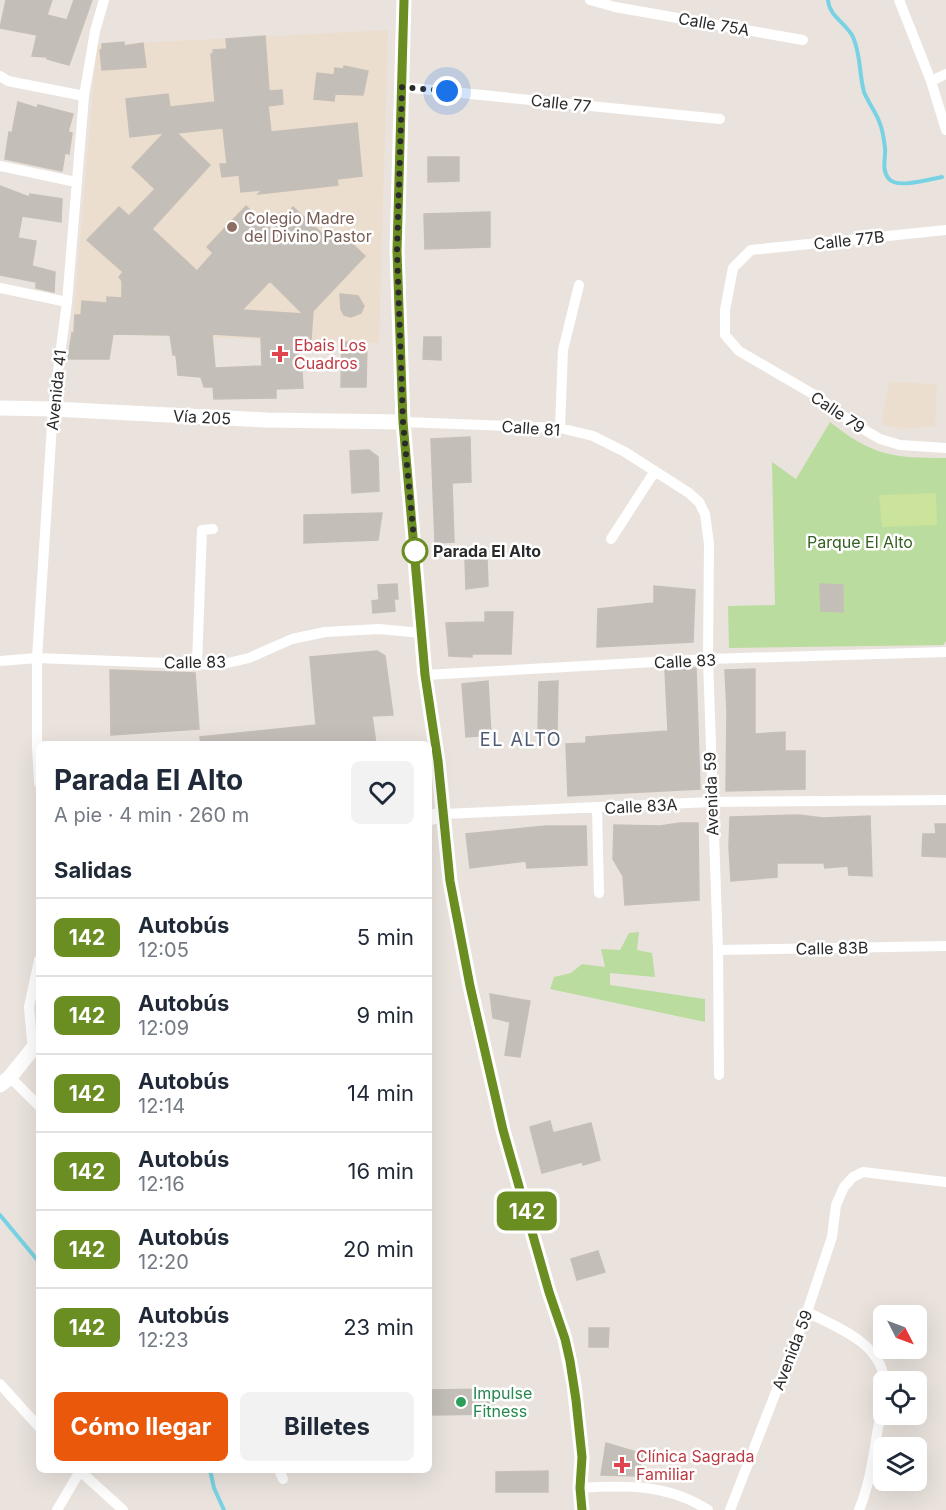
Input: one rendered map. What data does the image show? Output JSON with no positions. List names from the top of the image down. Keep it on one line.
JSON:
{"streets":{"main road":["Vía 205"],"street":["Calle 75A","Calle 77","Calle 77B","Avenida 41","Calle 79","Calle 81","Calle 83","Avenida 59","Calle 83A","Calle 83B"]},"crossings":[["Calle 77B","Calle 79"],["Avenida 41","Vía 205"],["Avenida 41","Calle 83"],["Vía 205","Calle 81"],["Calle 81","Avenida 59"],["Calle 83","Avenida 59"],["Avenida 59","Calle 83A"],["Avenida 59","Calle 83B"]],"districts":["EL ALTO"],"parks":["Parque El Alto"],"places":{"other":["Colegio Madre del Divino Pastor","Parada El Alto","Impulse Fitness"],"health":["Ebais Los Cuadros","Clínica Sagrada Familiar"]},"lines":["bus line 142"],"north":"bottom right","page":{"on_map":"142","heading":[["Parada El Alto","A pie · 4 min · 260 m"],"Salidas"],"list":[{"mark":"142","name":"Autobús","note":"12:05","value":"5 min"},{"mark":"142","name":"Autobús","note":"12:09","value":"9 min"},{"mark":"142","name":"Autobús","note":"12:14","value":"14 min"},{"mark":"142","name":"Autobús","note":"12:16","value":"16 min"},{"mark":"142","name":"Autobús","note":"12:20","value":"20 min"},{"mark":"142","name":"Autobús","note":"12:23","value":"23 min"}],"buttons":["Cómo llegar","Billetes"]}}
